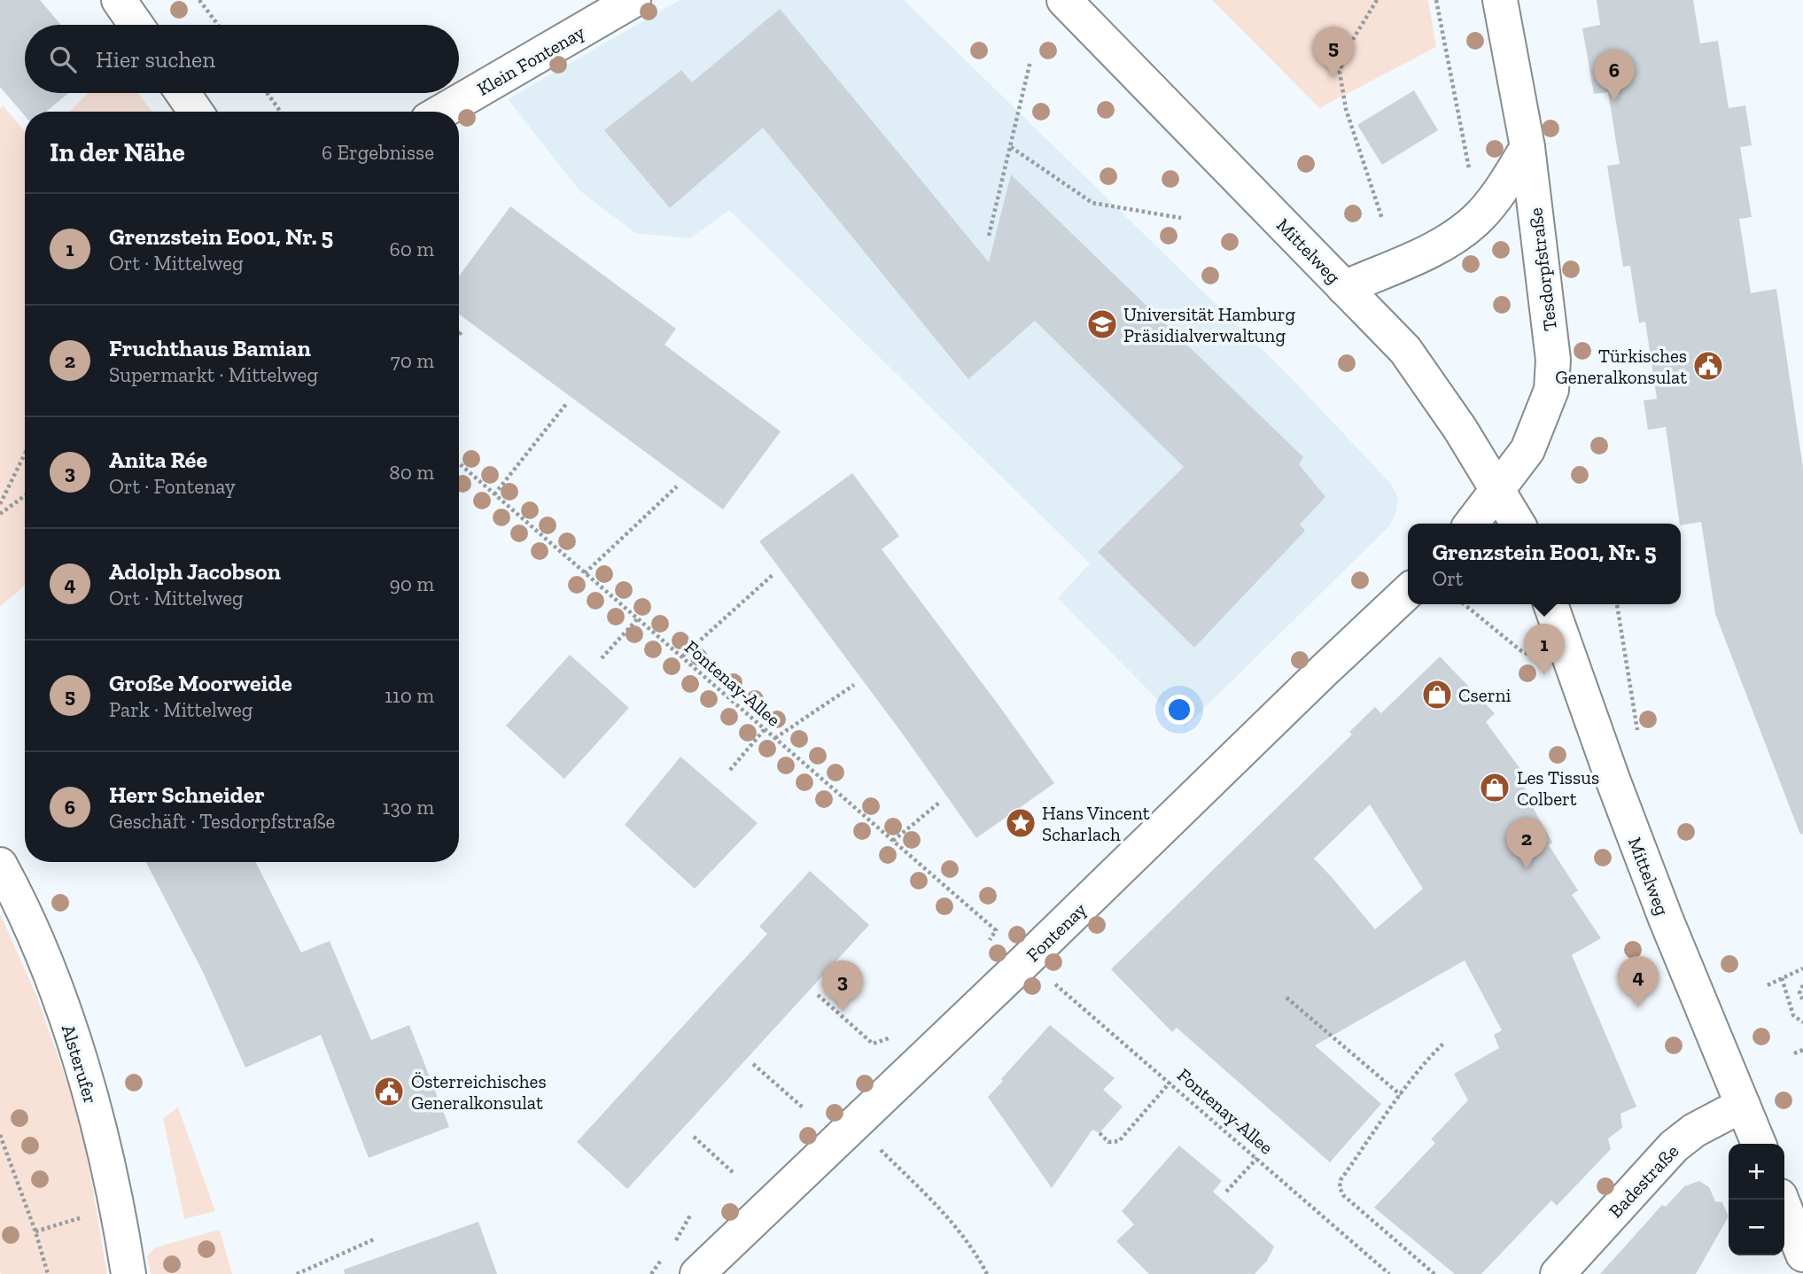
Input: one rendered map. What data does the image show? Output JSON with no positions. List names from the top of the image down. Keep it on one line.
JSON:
{"streets":{"street":["Klein Fontenay","Mittelweg","Tesdorpfstraße","Fontenay","Alsterufer","Badestraße"],"path":["Fontenay-Allee"]},"crossings":[["Mittelweg","Tesdorpfstraße"],["Mittelweg","Badestraße"]],"places":{"school or university":["Universität Hamburg Präsidialverwaltung"],"public building":["Türkisches Generalkonsulat","Österreichisches Generalkonsulat"],"shop":["Cserni","Les Tissus Colbert"],"place":["Hans Vincent Scharlach"]},"page":{"search":"Hier suchen","pins":["5","6","1","2","4","3"],"heading":["In der Nähe","6 Ergebnisse"],"list":[{"mark":"1","name":"Grenzstein E001, Nr. 5","note":"Ort · Mittelweg","value":"60 m"},{"mark":"2","name":"Fruchthaus Bamian","note":"Supermarkt · Mittelweg","value":"70 m"},{"mark":"3","name":"Anita Rée","note":"Ort · Fontenay","value":"80 m"},{"mark":"4","name":"Adolph Jacobson","note":"Ort · Mittelweg","value":"90 m"},{"mark":"5","name":"Große Moorweide","note":"Park · Mittelweg","value":"110 m"},{"mark":"6","name":"Herr Schneider","note":"Geschäft · Tesdorpfstraße","value":"130 m"}],"popup":["Grenzstein E001, Nr. 5","Ort"],"map_buttons":["+","−"]}}
